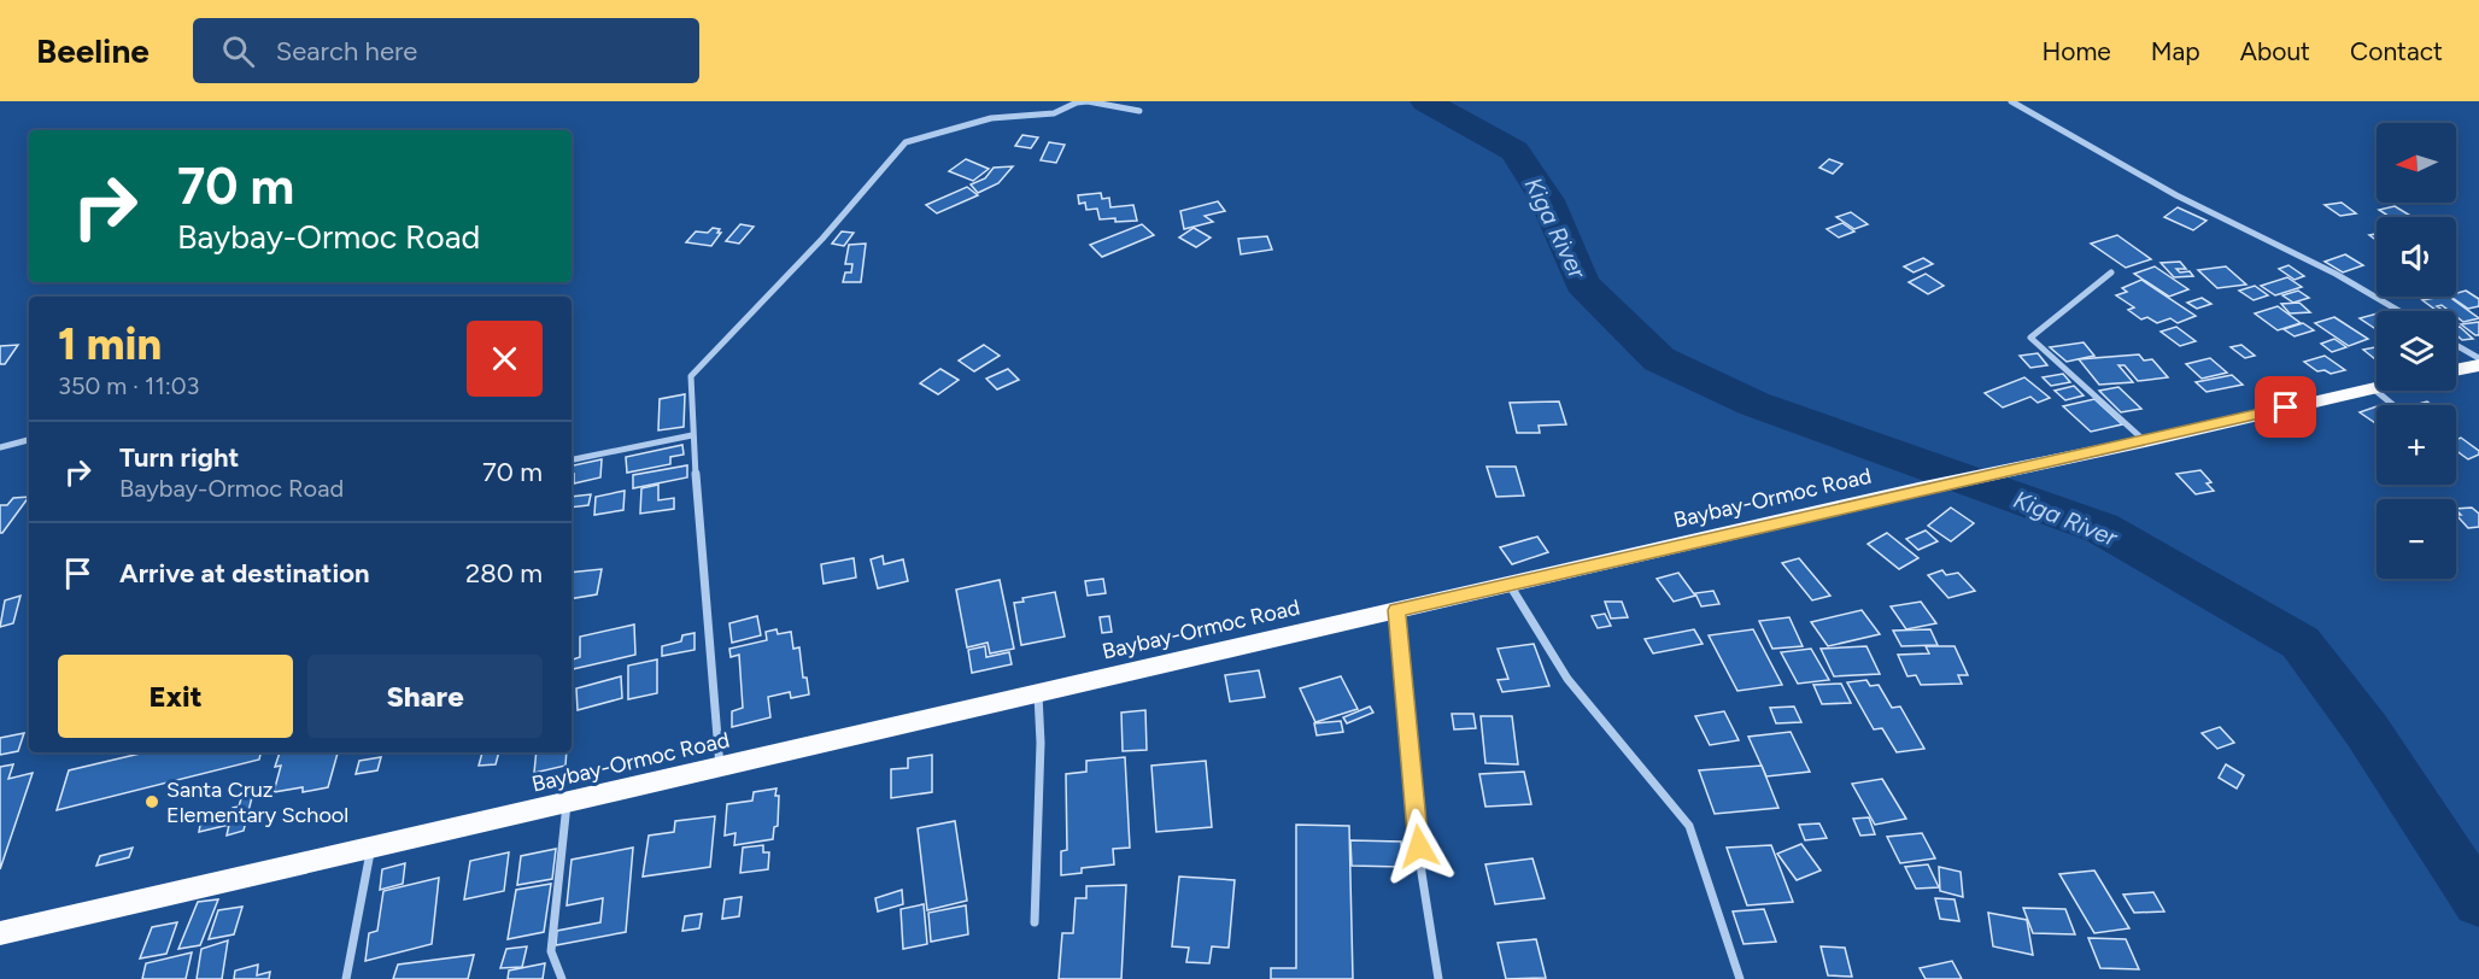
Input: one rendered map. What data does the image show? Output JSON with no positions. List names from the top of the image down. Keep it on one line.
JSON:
{"streets":{"highway":["Baybay-Ormoc Road"]},"water":["Kiga River"],"places":["Santa Cruz Elementary School"],"north":"left","page":{"header":"Beeline","search":"Search here","nav":["Home","Map","About","Contact"],"map_buttons":["+","−"],"turn":["70 m","Baybay-Ormoc Road"],"heading":["1 min","350 m · 11:03"],"list":[{"name":"Turn right","note":"Baybay-Ormoc Road","value":"70 m"},{"name":"Arrive at destination","value":"280 m"}],"buttons":["Exit","Share"]}}
